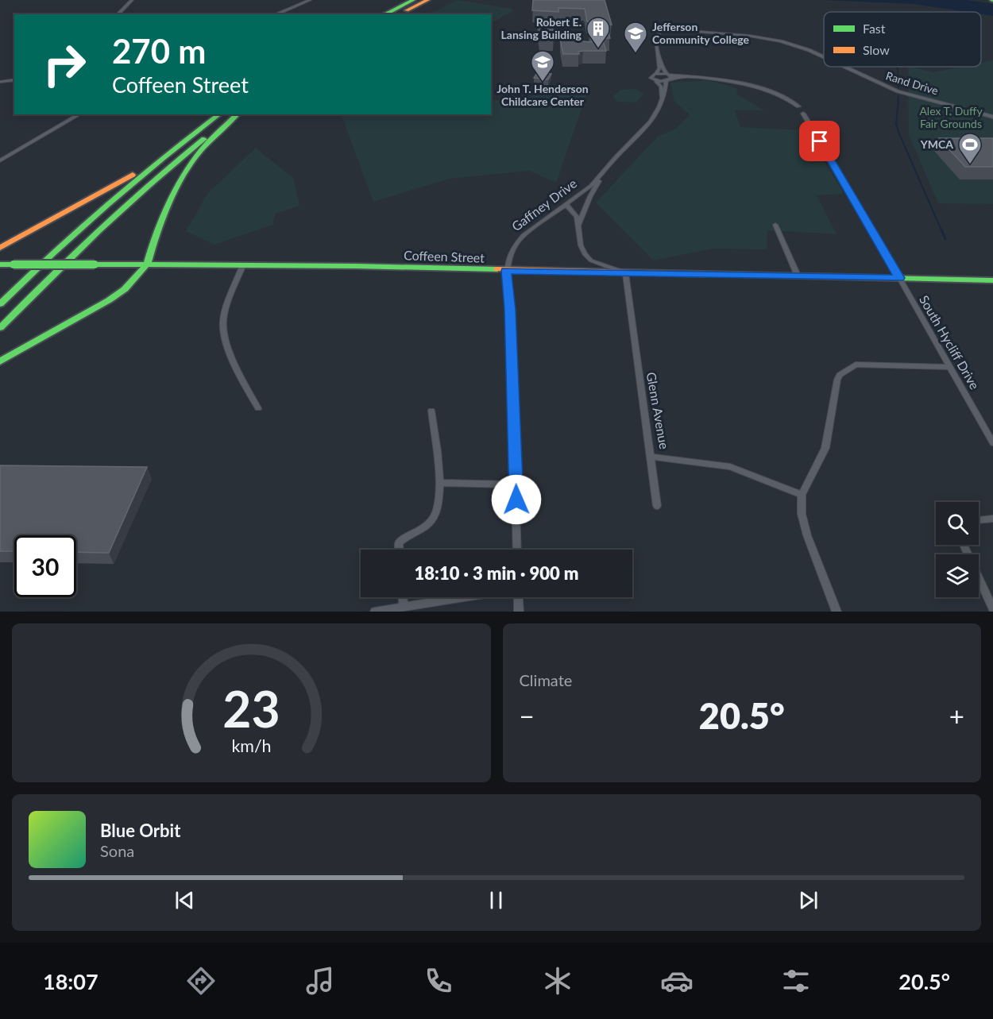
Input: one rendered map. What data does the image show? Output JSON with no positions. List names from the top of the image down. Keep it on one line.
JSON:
{"streets":{"main road":["Coffeen Street"],"street":["Rand Drive","Gaffney Drive","South Hycliff Drive","Glenn Avenue"]},"crossings":[["Gaffney Drive","Coffeen Street"],["Coffeen Street","South Hycliff Drive"],["Coffeen Street","Glenn Avenue"]],"parks":["Alex T. Duffy Fair Grounds"],"places":{"building":["Robert E. Lansing Building"],"school or university":["Jefferson Community College","John T. Henderson Childcare Center"],"sports":["YMCA"]},"legend":["Fast","Slow"],"page":{"turn":["270 m","Coffeen Street"],"limit":"30","trip":"18:10 · 3 min · 900 m","tile":"Climate","heat":["−","20.5°","+"],"song":["Blue Orbit","Sona"],"tabs":["18:07","20.5°"],"gauge":["23","km/h"]}}
